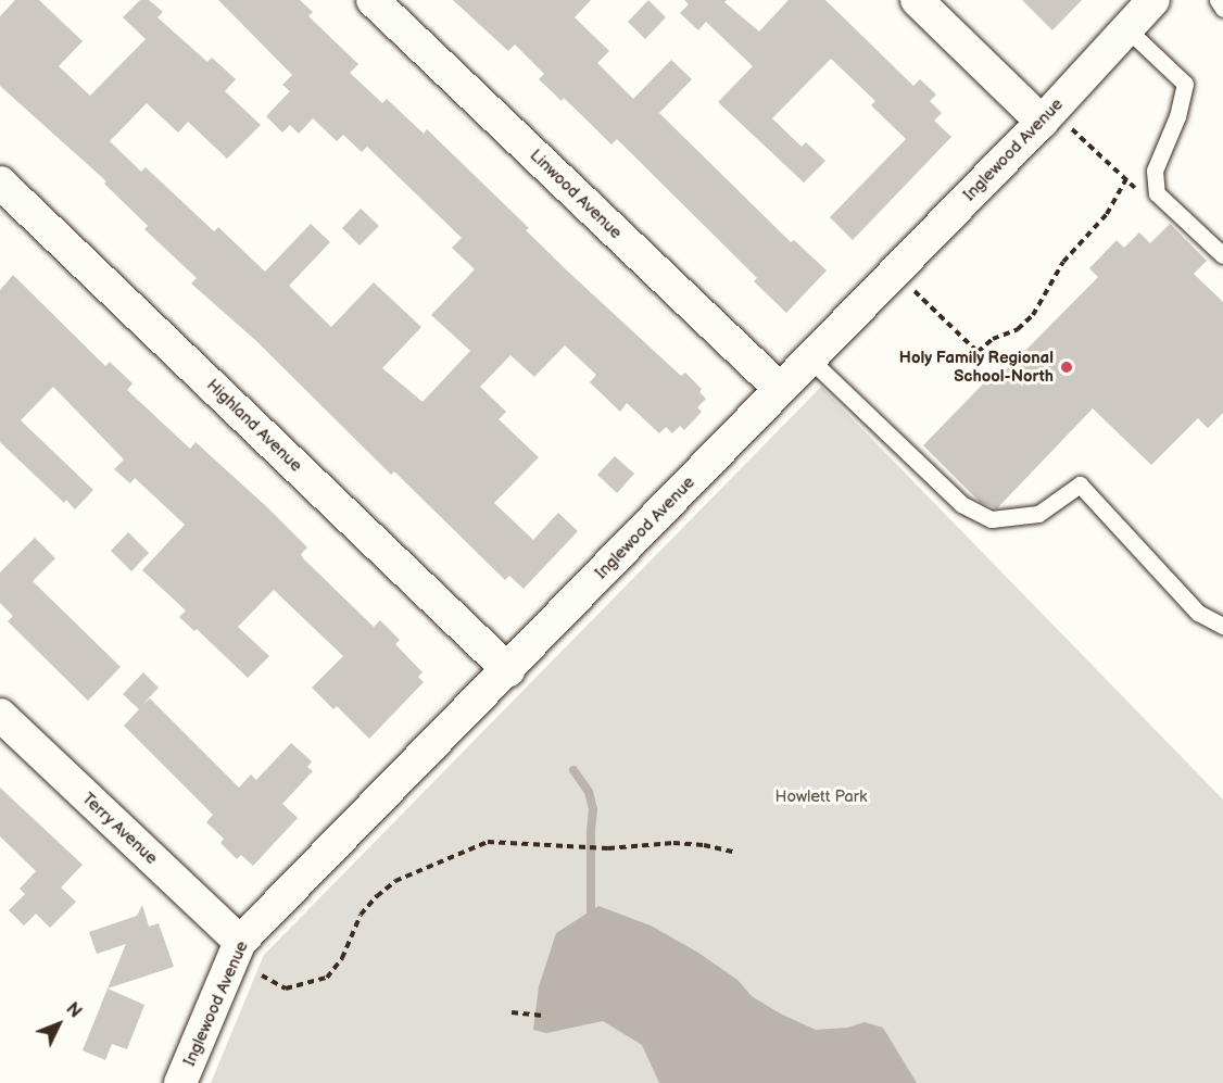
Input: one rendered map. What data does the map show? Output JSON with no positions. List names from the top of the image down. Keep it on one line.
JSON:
{"streets":{"street":["Inglewood Avenue","Linwood Avenue","Highland Avenue","Terry Avenue"]},"crossings":[["Inglewood Avenue","Linwood Avenue"],["Inglewood Avenue","Highland Avenue"],["Inglewood Avenue","Terry Avenue"]],"parks":["Howlett Park"],"places":["Holy Family Regional School-North"],"north":"top right"}
